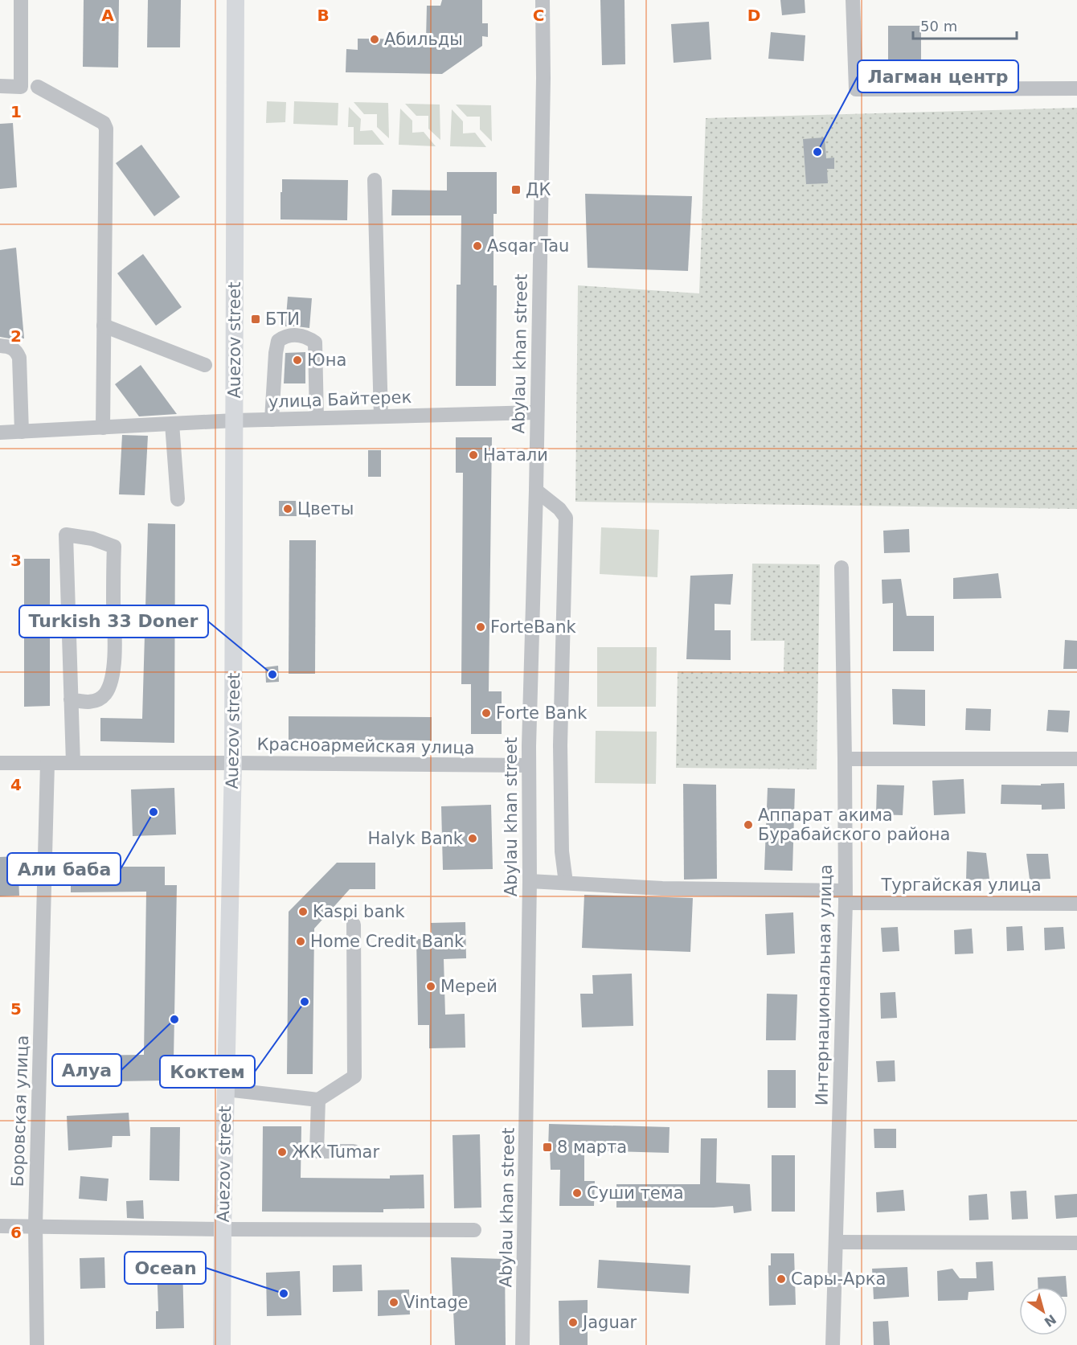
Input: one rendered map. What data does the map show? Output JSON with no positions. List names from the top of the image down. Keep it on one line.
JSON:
{"streets":{"main road":["Auezov street"],"street":["Abylau khan street","улица Байтерек","Красноармейская улица","Тургайская улица","Интернациональная улица","Боровская улица"]},"crossings":[["Auezov street","улица Байтерек"],["Auezov street","Красноармейская улица"],["Abylau khan street","улица Байтерек"],["Abylau khan street","Красноармейская улица"],["Abylau khan street","Тургайская улица"],["Красноармейская улица","Боровская улица"],["Тургайская улица","Интернациональная улица"]],"places":{"other":["Абильды","Лагман центр","Asqar Tau","Юна","Натали","Цветы","ForteBank","Turkish 33 Doner","Forte Bank","Али баба","Аппарат акима Бурабайского района","Halyk Bank","Kaspi bank","Home Credit Bank","Мерей","Коктем","Алуа","ЖК Tumar","Суши тема","Сары-Арка","Ocean","Vintage","Jaguar"],"transit":["ДК","БТИ","8 марта"]},"scale_bar":"50 m","north":"bottom right","grid":{"columns":["A","B","C","D"],"rows":["1","2","3","4","5","6"]}}
